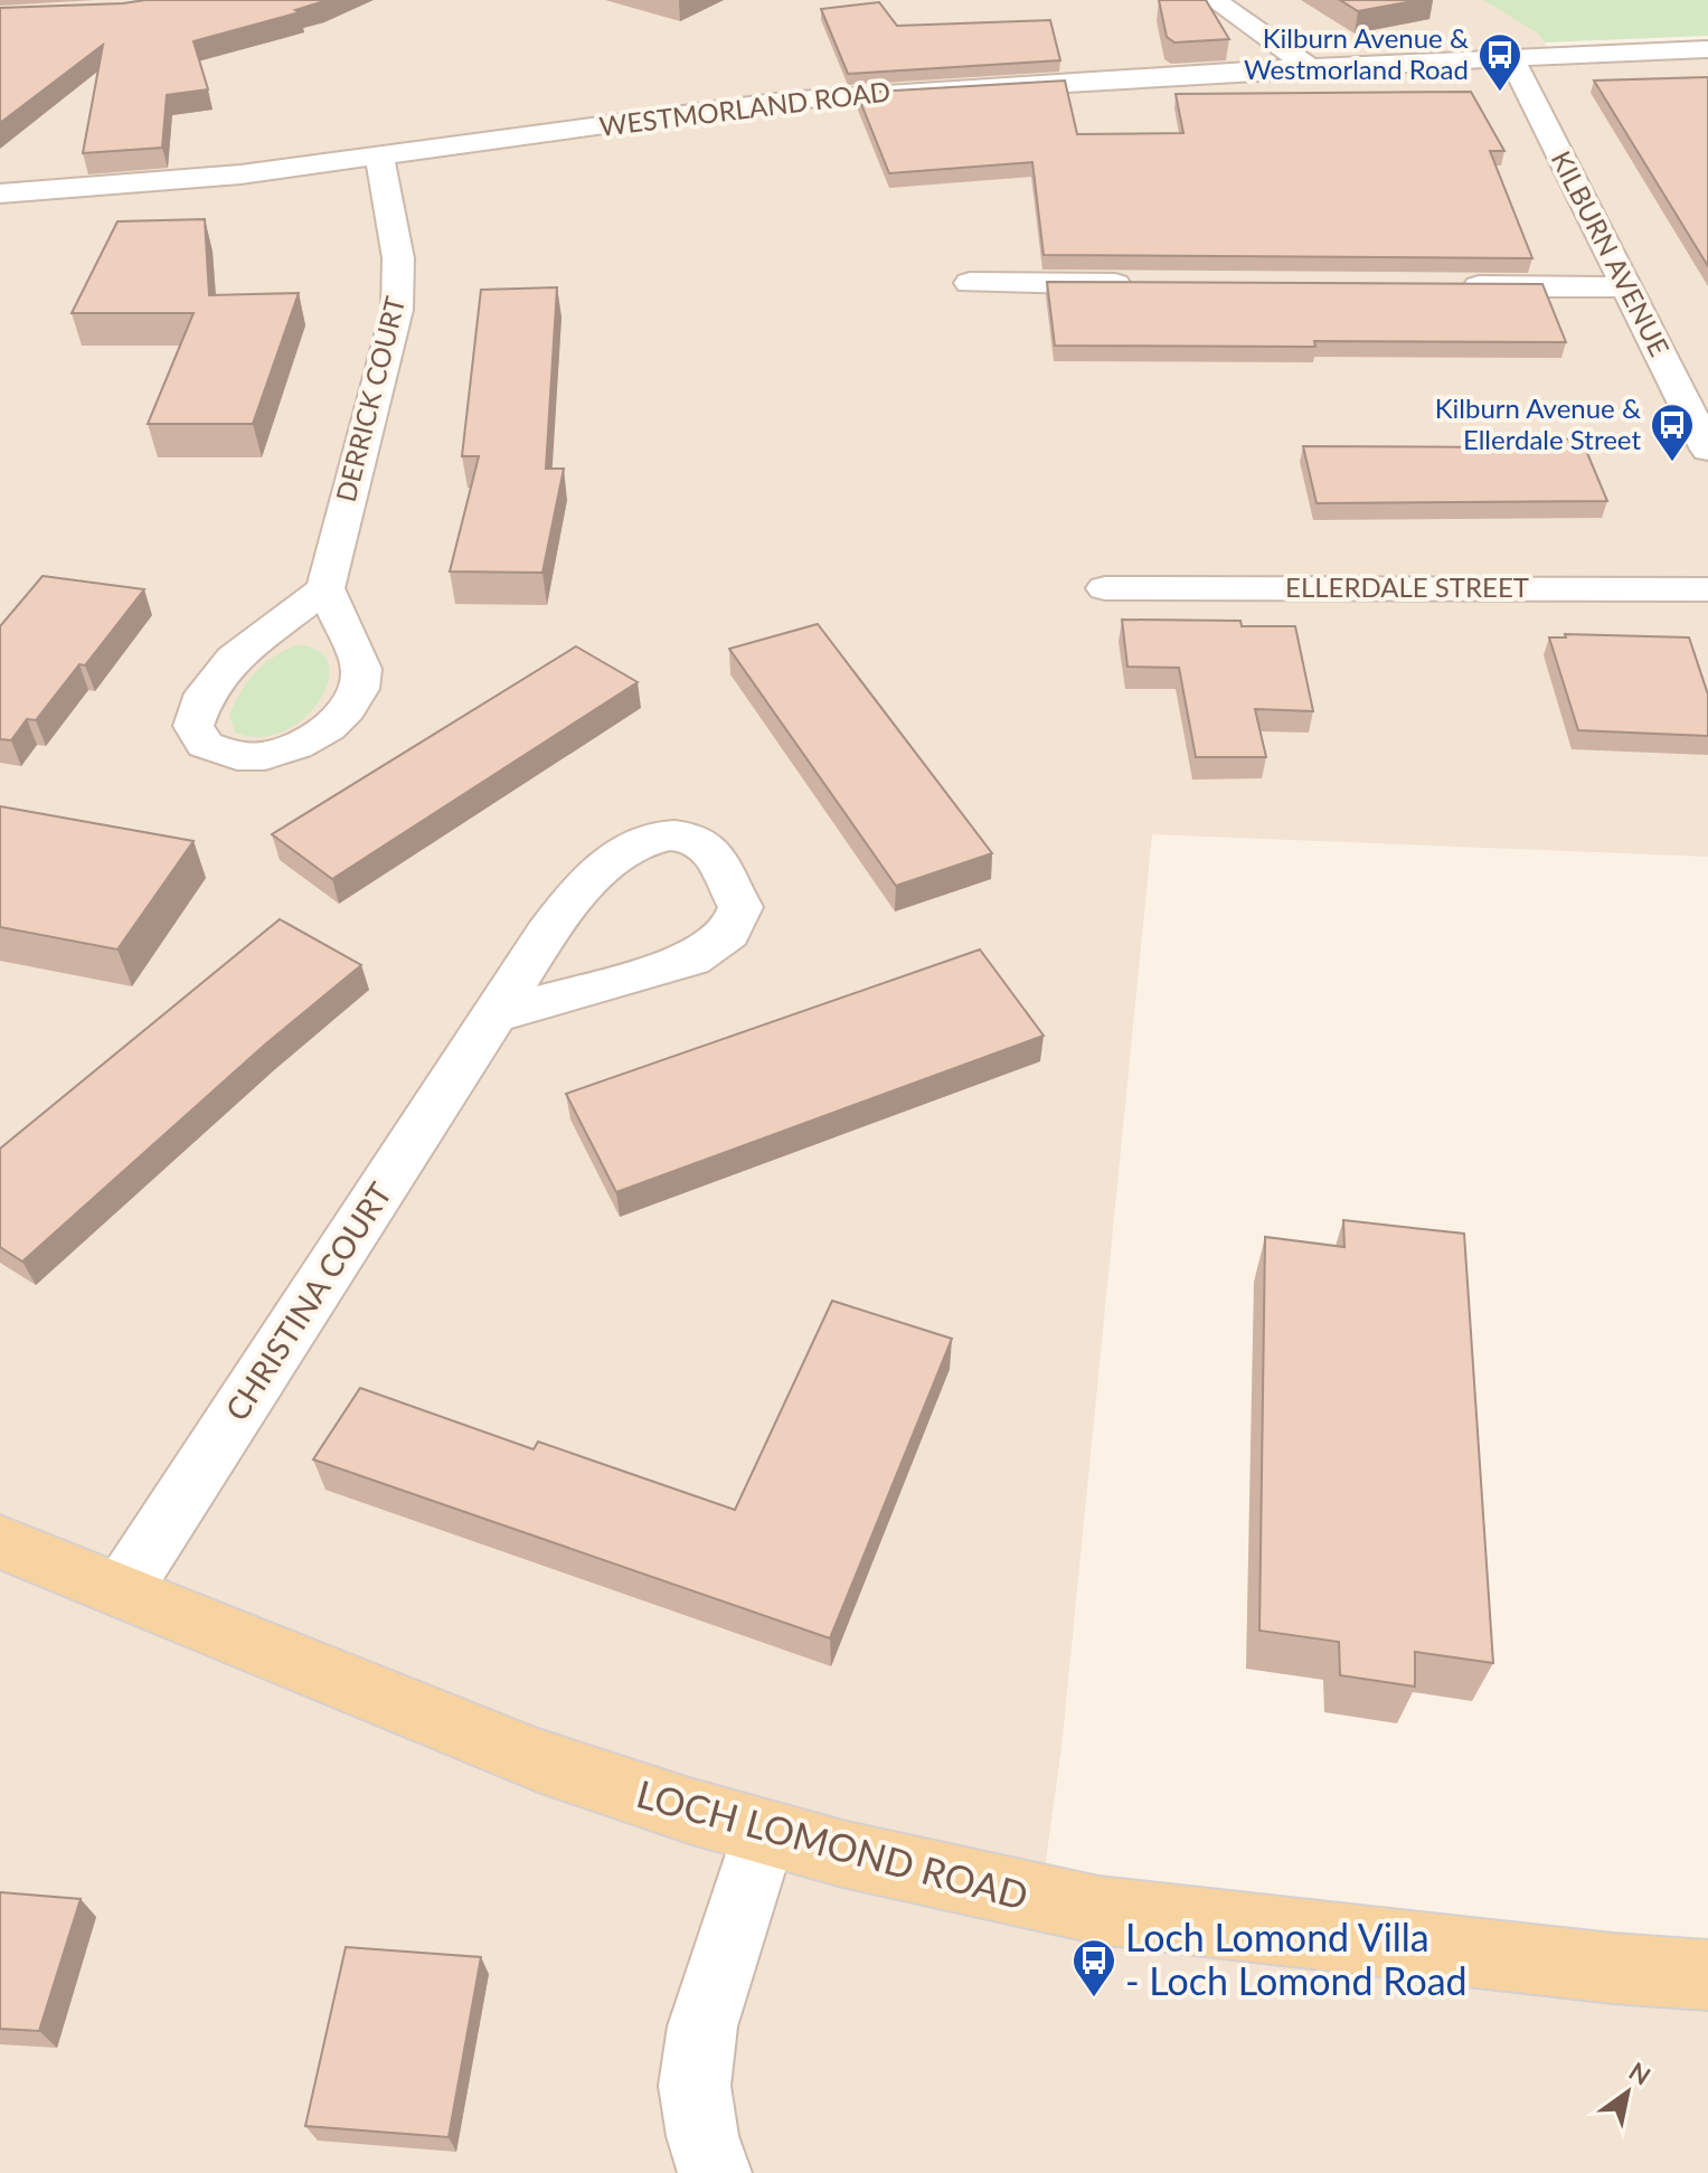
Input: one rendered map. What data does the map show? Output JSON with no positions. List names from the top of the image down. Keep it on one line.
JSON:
{"streets":{"main road":["LOCH LOMOND ROAD"],"street":["WESTMORLAND ROAD","KILBURN AVENUE","DERRICK COURT","ELLERDALE STREET","CHRISTINA COURT"]},"crossings":[["WESTMORLAND ROAD","KILBURN AVENUE"],["WESTMORLAND ROAD","DERRICK COURT"],["CHRISTINA COURT","LOCH LOMOND ROAD"]],"places":{"bus stop":["Kilburn Avenue & Westmorland Road","Kilburn Avenue & Ellerdale Street","Loch Lomond Villa - Loch Lomond Road"]},"north":"top right"}
